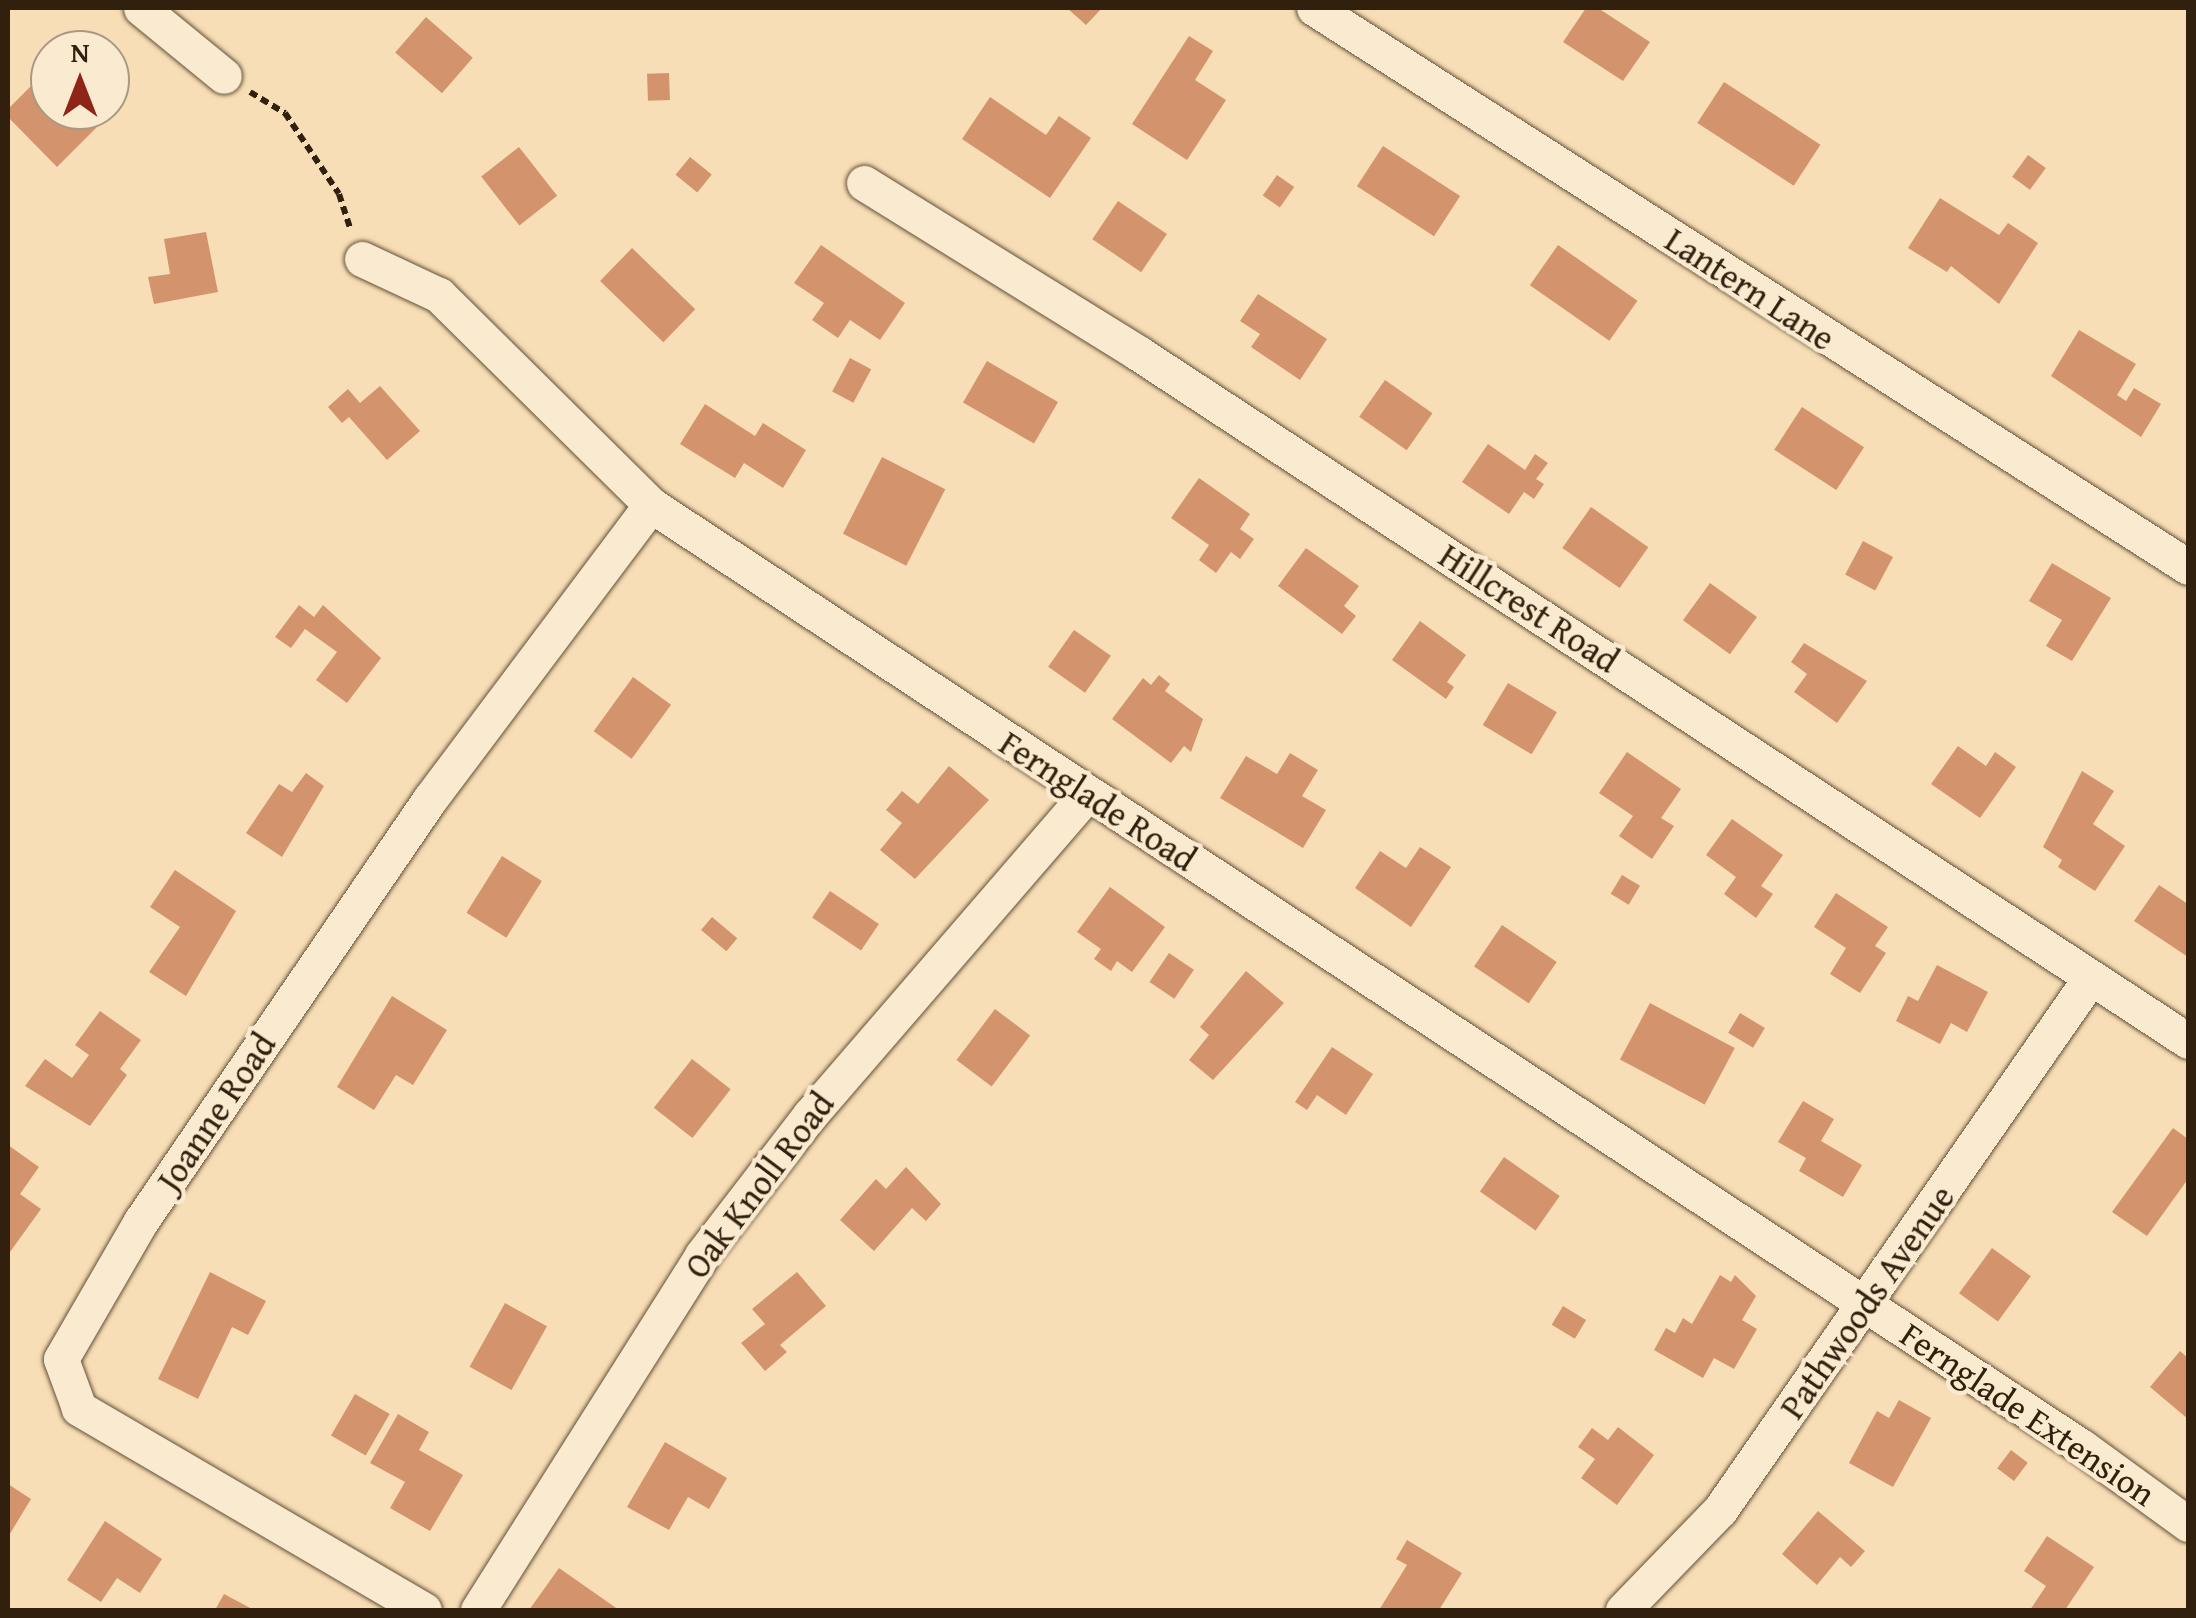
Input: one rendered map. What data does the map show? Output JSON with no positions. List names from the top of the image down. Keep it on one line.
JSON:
{"streets":{"street":["Lantern Lane","Hillcrest Road","Fernglade Road","Joanne Road","Oak Knoll Road","Pathwoods Avenue","Fernglade Extension"]},"crossings":[["Hillcrest Road","Pathwoods Avenue"],["Fernglade Road","Joanne Road"],["Fernglade Road","Oak Knoll Road"],["Fernglade Road","Pathwoods Avenue"],["Fernglade Road","Fernglade Extension"],["Pathwoods Avenue","Fernglade Extension"]],"north":"top"}
